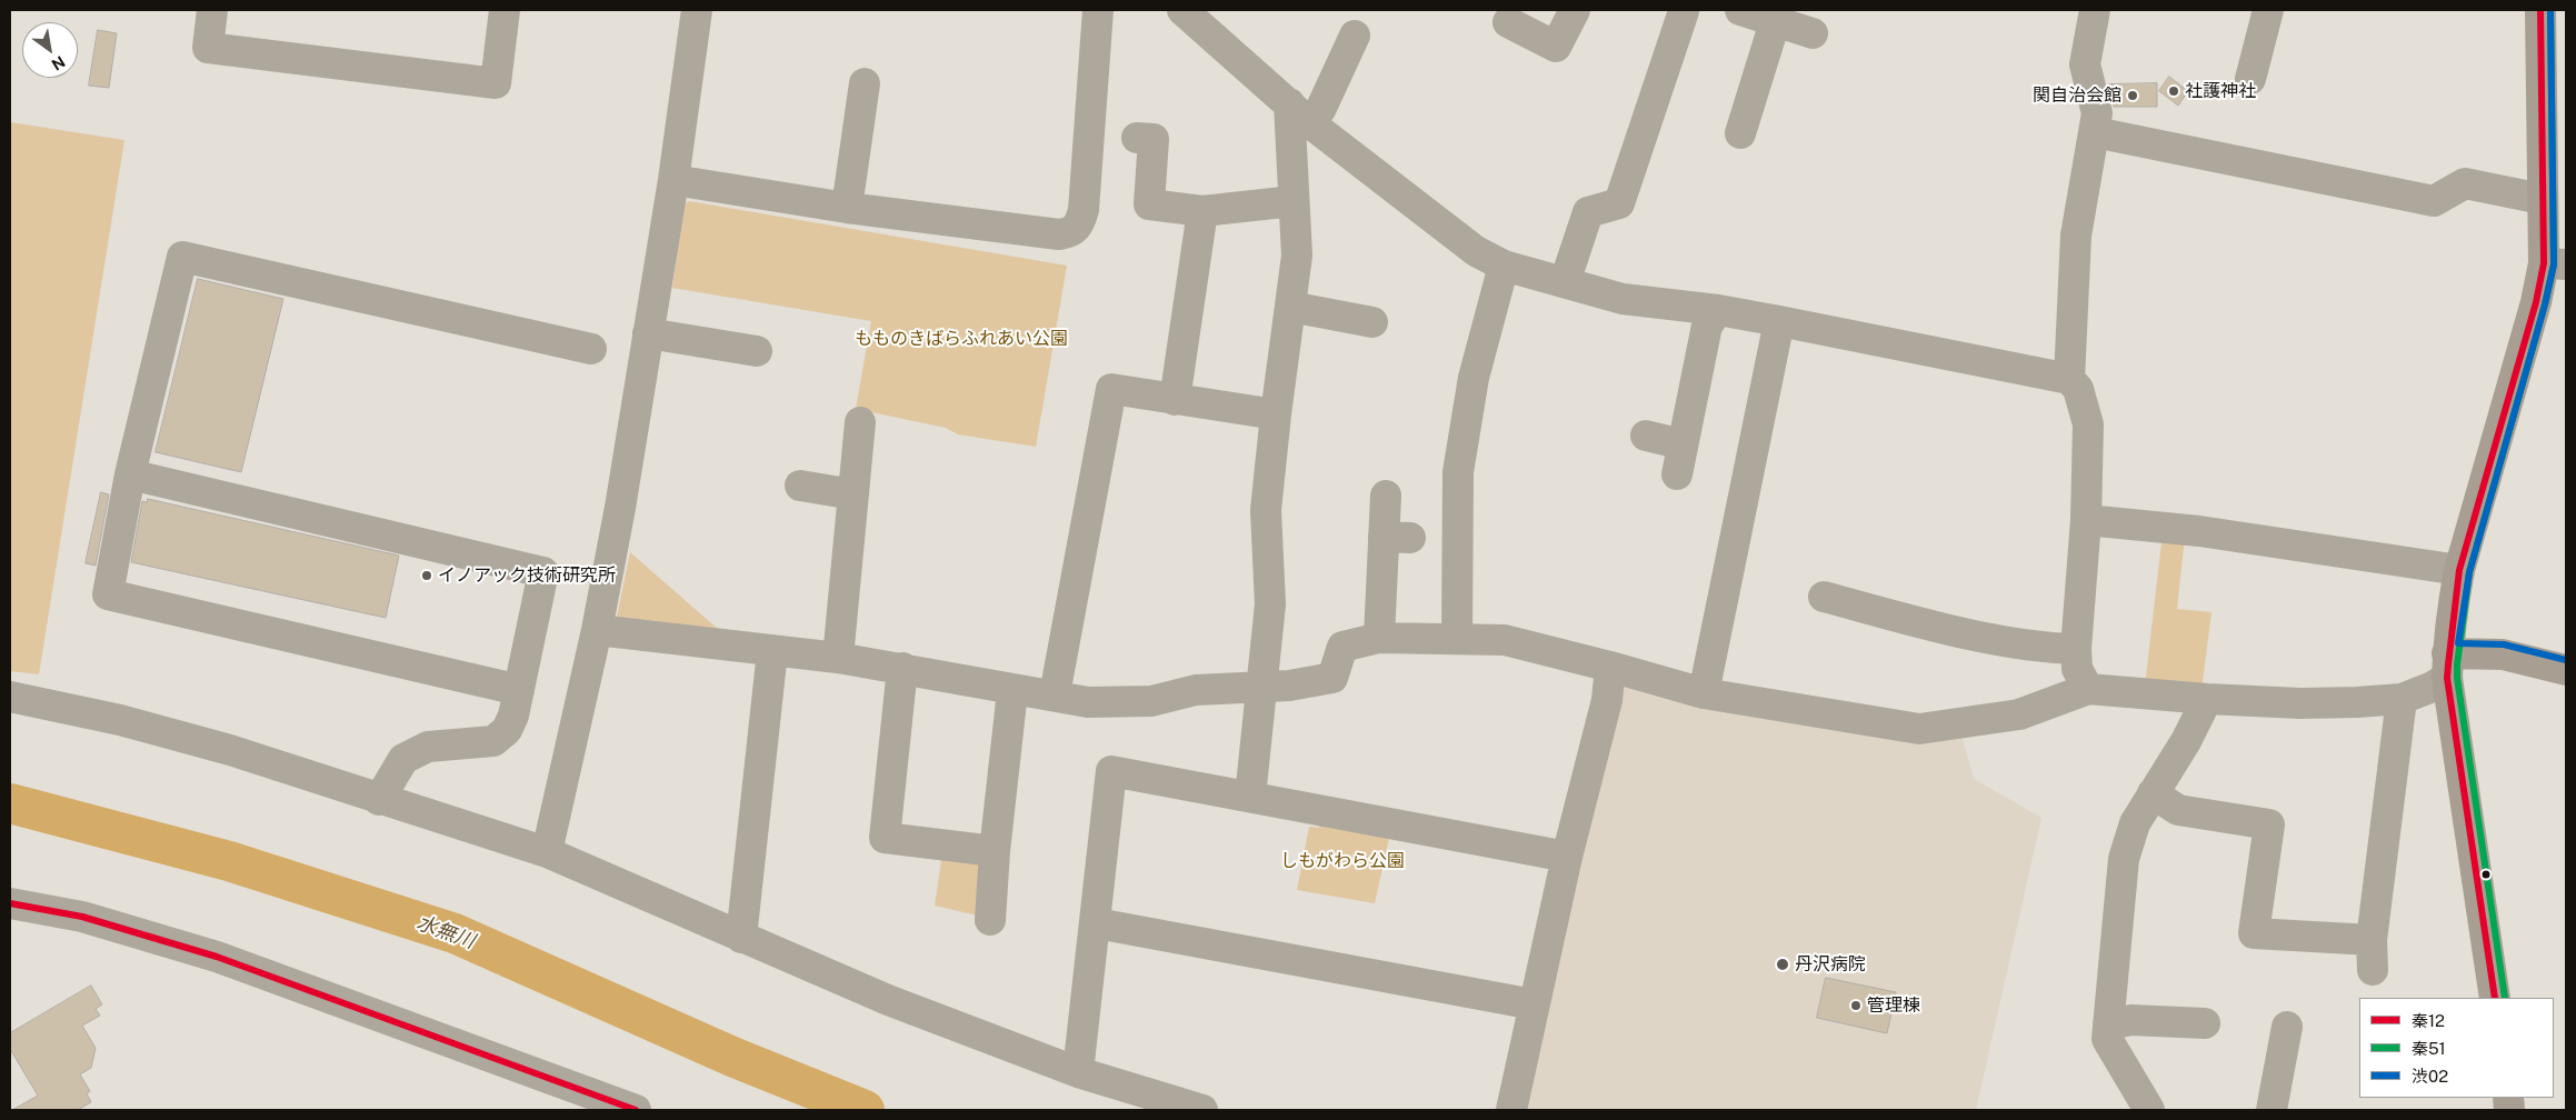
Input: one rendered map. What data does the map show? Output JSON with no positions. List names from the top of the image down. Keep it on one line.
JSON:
{"water":["水無川"],"parks":["もものきばらふれあい公園","しもがわら公園"],"places":["社護神社","関自治会館","イノアック技術研究所","丹沢病院","管理棟"],"lines":["transit line 秦12","transit line 秦51","transit line 渋02"],"legend":["秦12","秦51","渋02"],"north":"bottom right"}
